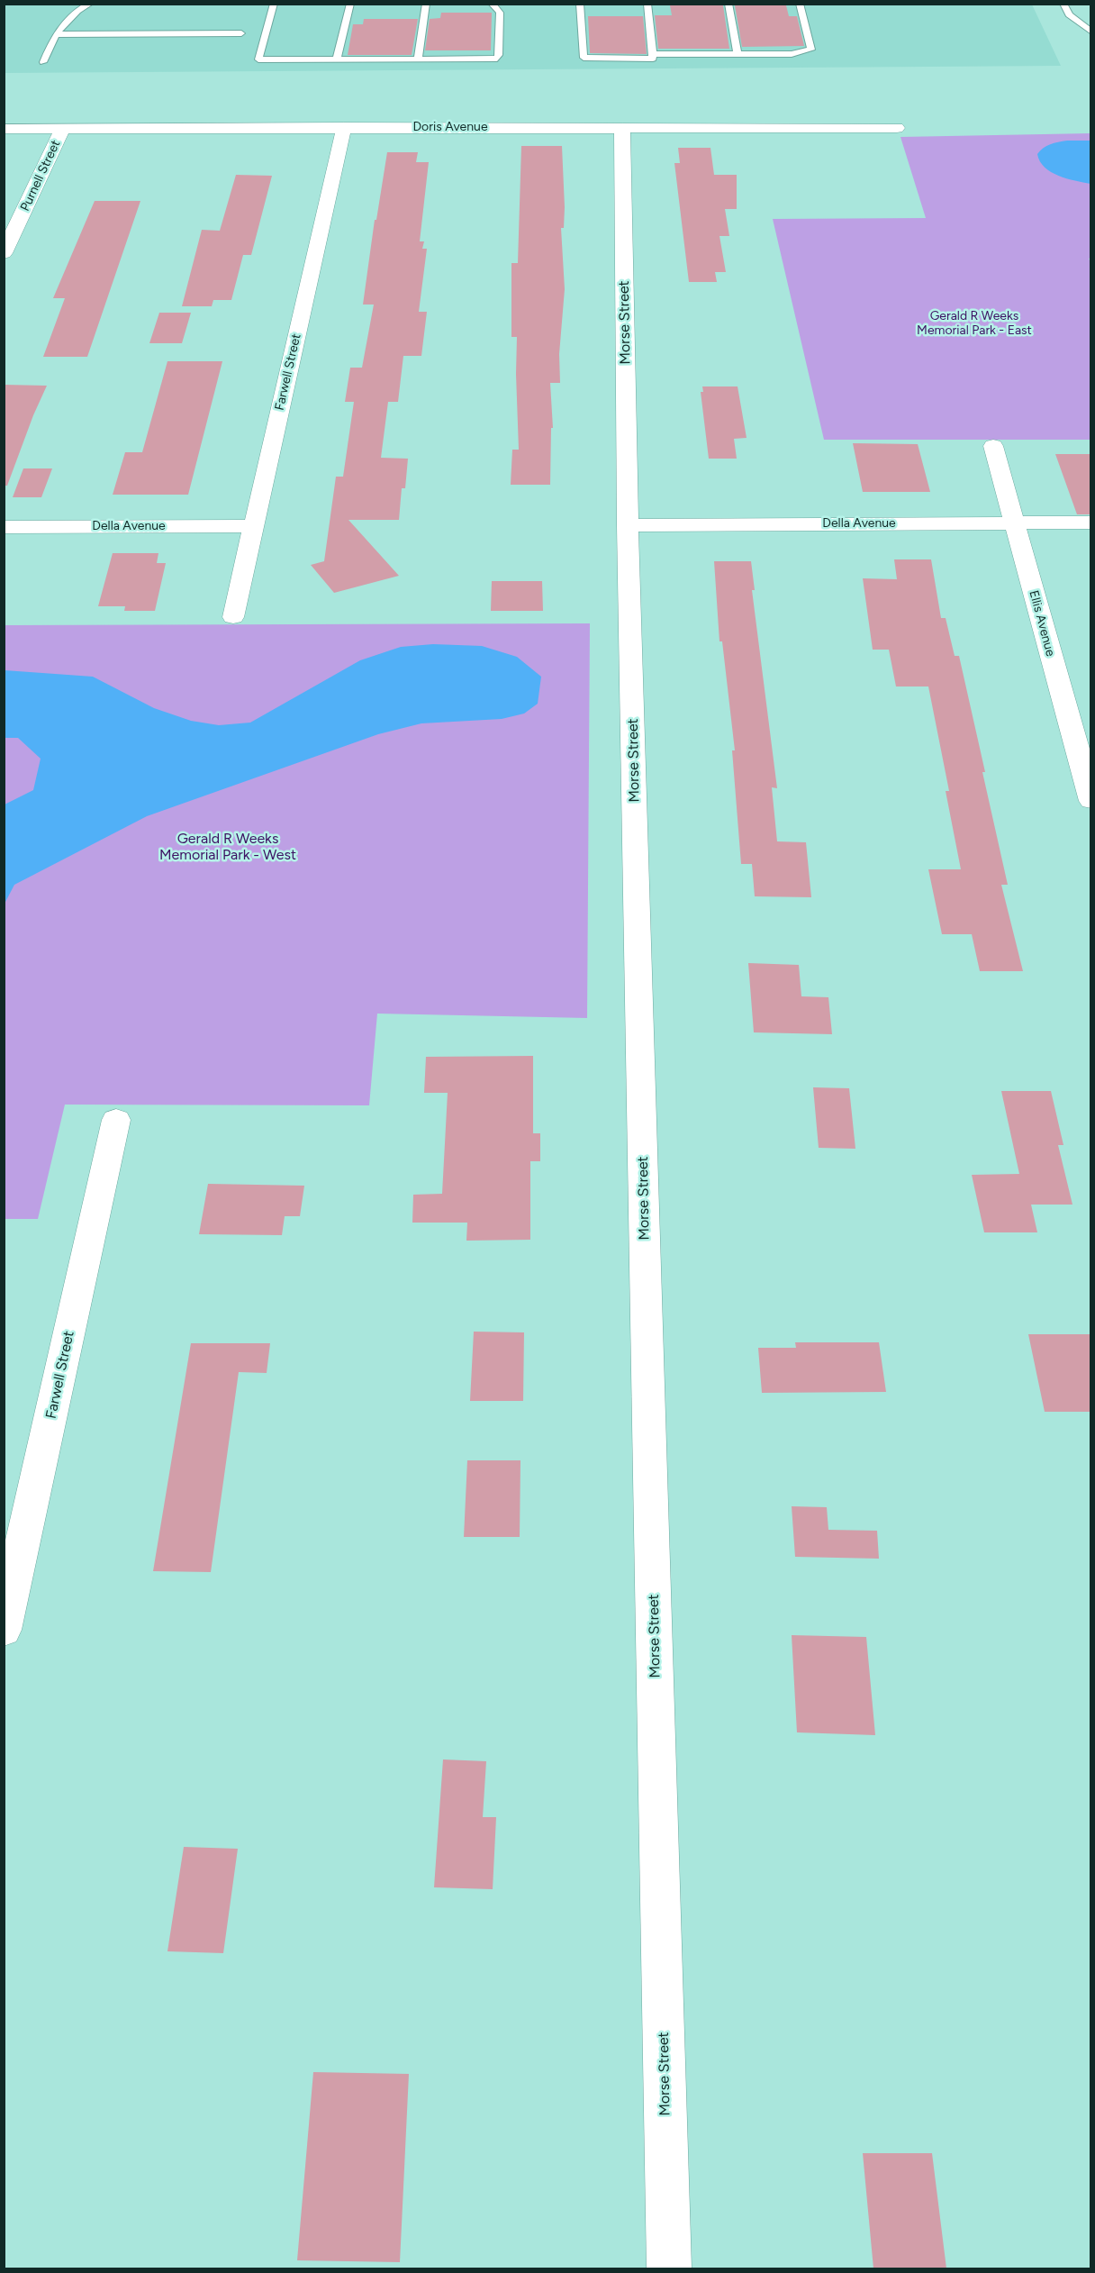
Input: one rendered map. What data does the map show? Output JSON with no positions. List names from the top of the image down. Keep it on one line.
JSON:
{"streets":{"street":["Doris Avenue","Purnell Street","Morse Street","Farwell Street","Della Avenue","Ellis Avenue"]},"crossings":[["Doris Avenue","Purnell Street"],["Doris Avenue","Morse Street"],["Doris Avenue","Farwell Street"],["Morse Street","Della Avenue"],["Farwell Street","Della Avenue"],["Della Avenue","Ellis Avenue"]],"parks":["Gerald R Weeks Memorial Park - East","Gerald R Weeks Memorial Park - West"]}
